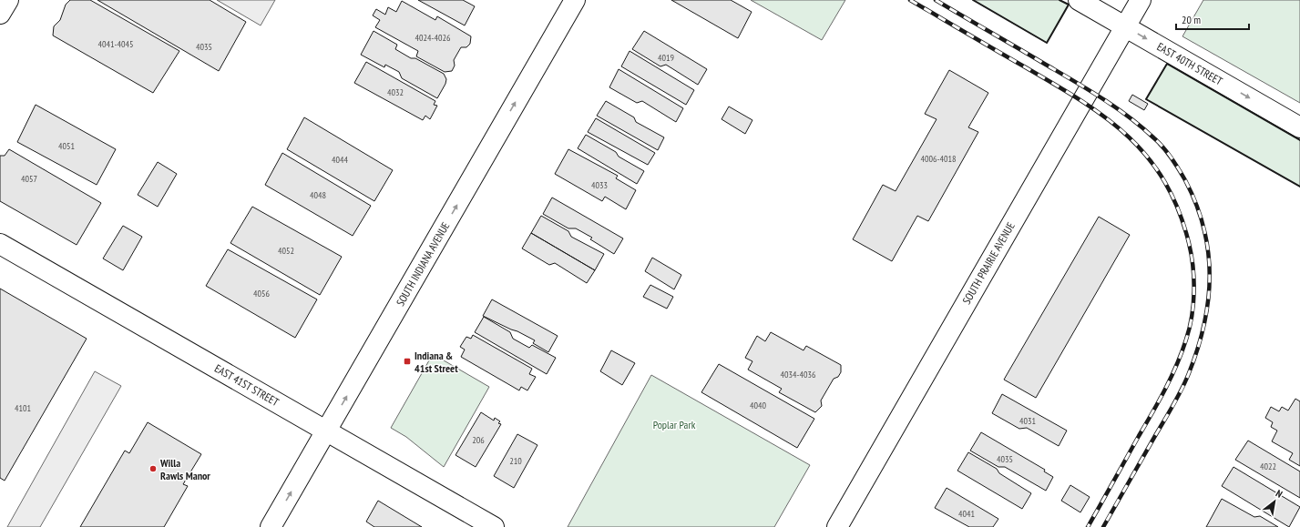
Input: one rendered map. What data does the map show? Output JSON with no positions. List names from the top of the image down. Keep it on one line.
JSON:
{"streets":{"street":["EAST 40TH STREET","SOUTH PRAIRIE AVENUE","SOUTH INDIANA AVENUE","EAST 41ST STREET"]},"crossings":[["EAST 40TH STREET","SOUTH PRAIRIE AVENUE"],["SOUTH INDIANA AVENUE","EAST 41ST STREET"]],"one_way":["EAST 40TH STREET","SOUTH INDIANA AVENUE"],"parks":["Poplar Park"],"places":{"transit":["Indiana & 41st Street"],"other":["Willa Rawls Manor"]},"house_numbers":["4024-4026","4041-4045","4035","4019","4032","4051","4006-4018","4044","4057","4033","4048","4052","4056","4034-4036","4040","4101","4031","206","4035","210","4022","4041"],"scale_bar":"20 m","north":"top right"}
